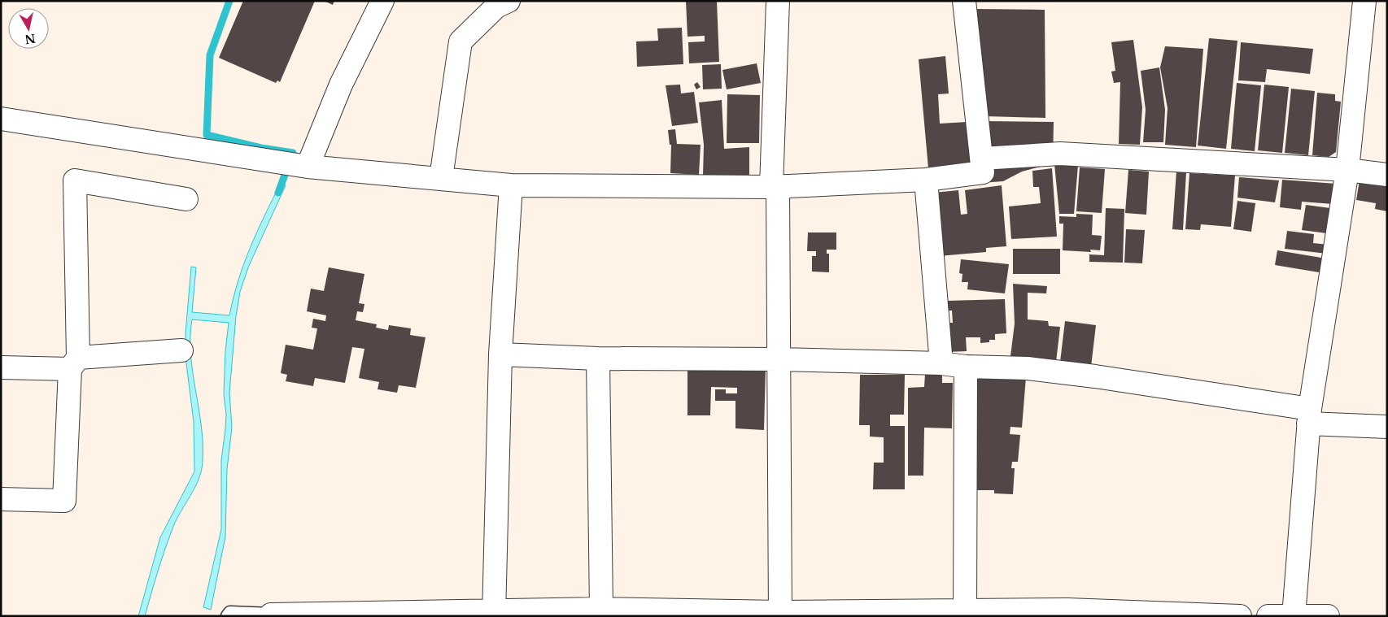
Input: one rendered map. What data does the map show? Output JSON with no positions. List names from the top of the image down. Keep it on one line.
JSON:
{"north":"bottom"}
